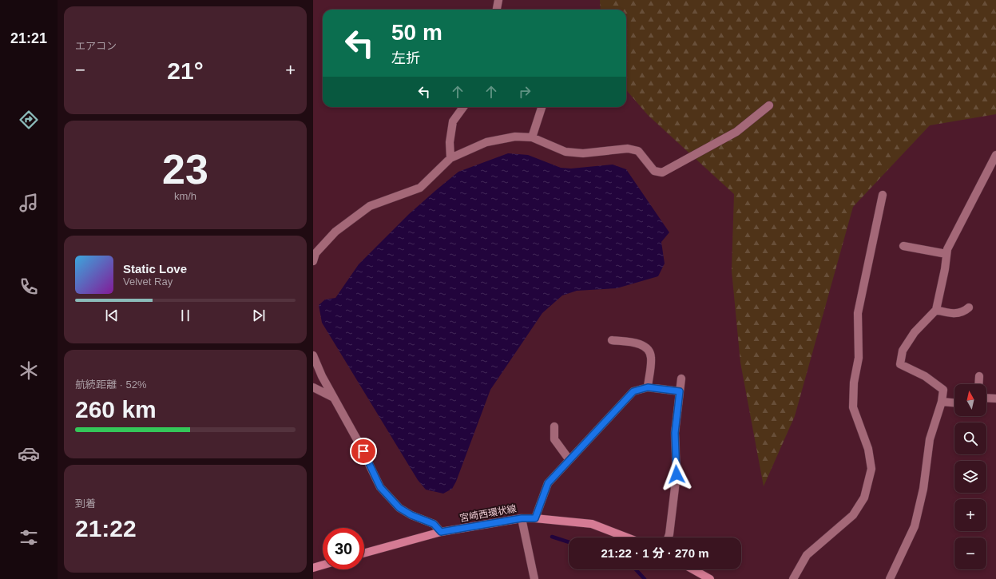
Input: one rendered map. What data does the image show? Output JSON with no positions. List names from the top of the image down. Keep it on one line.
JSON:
{"streets":{"main road":["宮崎西環状線"]},"north":"top","page":{"tabs":"21:21","tile":["エアコン",["23","km/h"],["航続距離 · 52%","260 km"],["到着","21:22"]],"turn":["50 m","左折"],"heat":["−","21°","+"],"song":["Static Love","Velvet Ray"],"map_buttons":["+","−"],"limit":"30","trip":"21:22 · 1 分 · 270 m"}}
